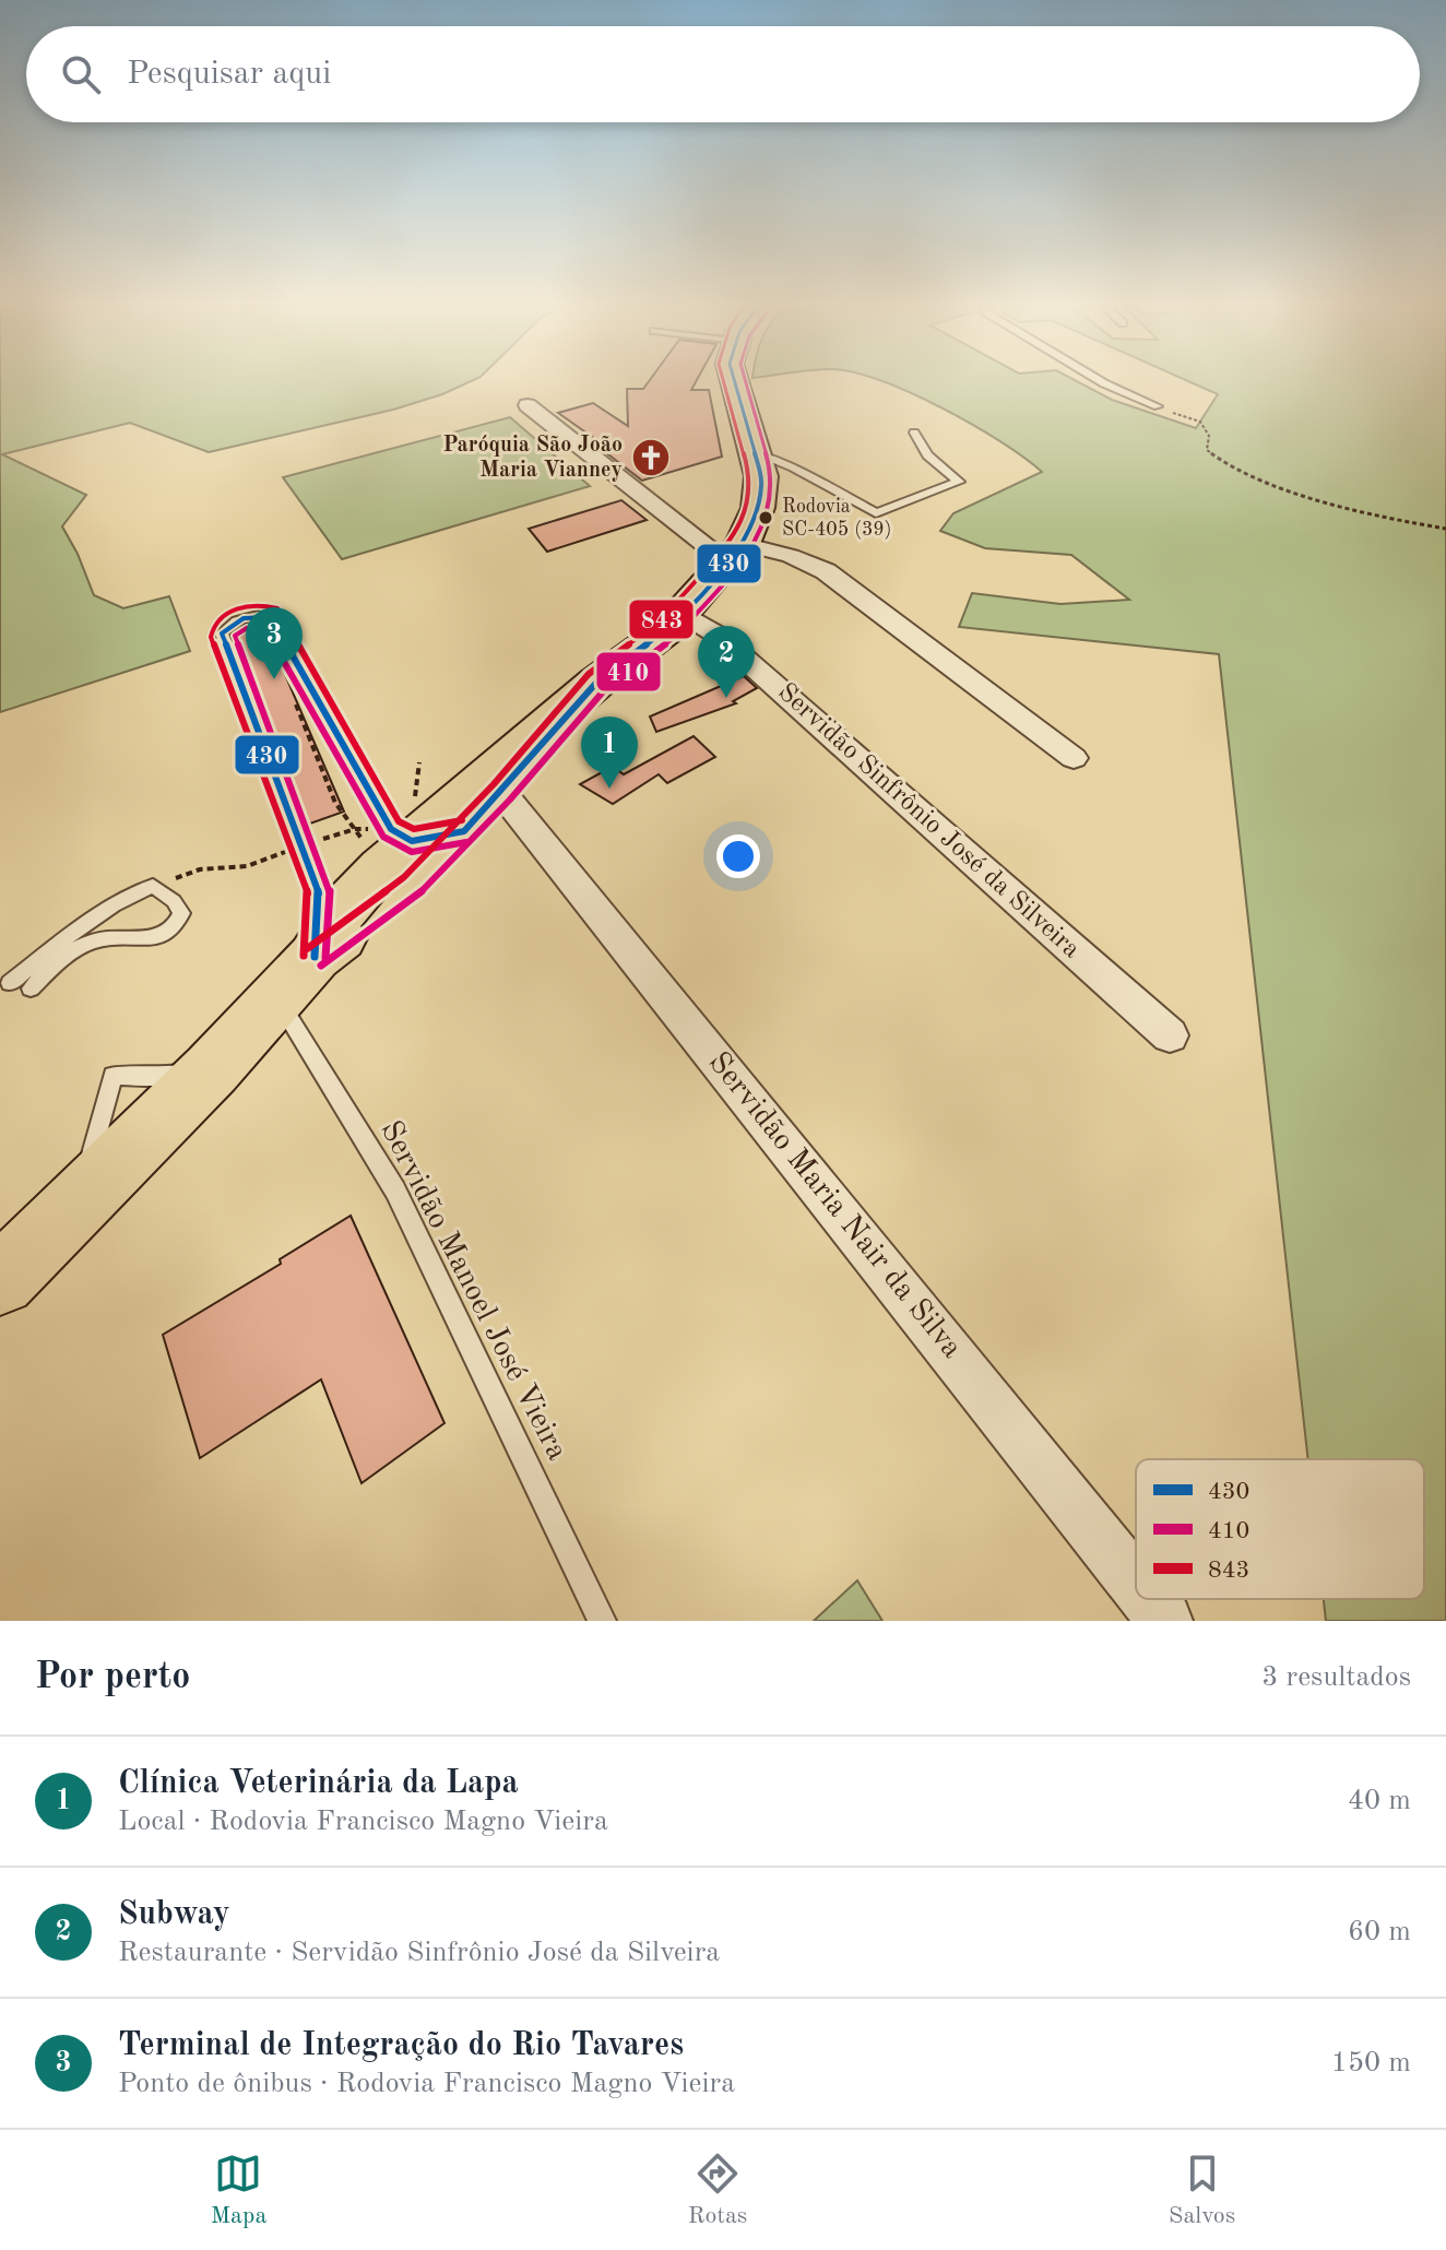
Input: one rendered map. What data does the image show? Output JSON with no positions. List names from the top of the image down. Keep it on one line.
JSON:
{"streets":{"street":["Servidão Sinfrônio José da Silveira","Servidão Maria Nair da Silva"],"lane":["Servidão Manoel José Vieira"]},"places":{"church":["Paróquia São João Maria Vianney"],"other":["Rodovia SC-405 (39)"]},"lines":["transit line 430","transit line 410","transit line 843"],"legend":["430","410","843"],"page":{"search":"Pesquisar aqui","pins":["3","2","1"],"heading":["Por perto","3 resultados"],"list":[{"mark":"1","name":"Clínica Veterinária da Lapa","note":"Local · Rodovia Francisco Magno Vieira","value":"40 m"},{"mark":"2","name":"Subway","note":"Restaurante · Servidão Sinfrônio José da Silveira","value":"60 m"},{"mark":"3","name":"Terminal de Integração do Rio Tavares","note":"Ponto de ônibus · Rodovia Francisco Magno Vieira","value":"150 m"}],"nav":["Mapa","Rotas","Salvos"]}}
